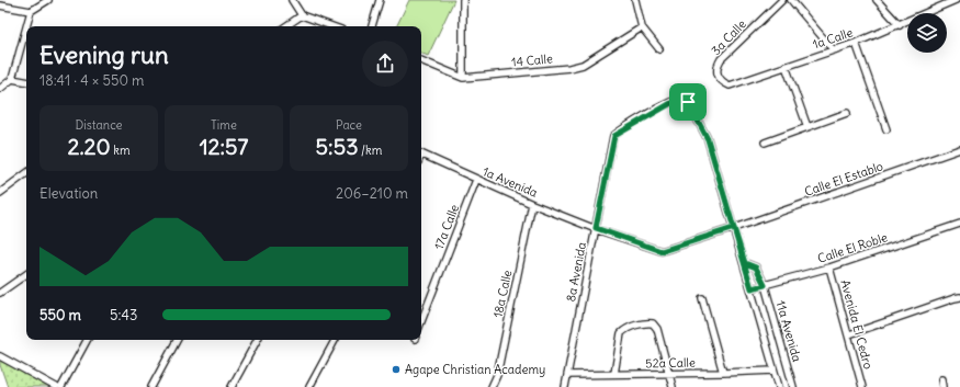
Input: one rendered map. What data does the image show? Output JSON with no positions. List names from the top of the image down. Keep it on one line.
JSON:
{"streets":{"street":["3a Calle","1a Calle","14 Calle","Calle El Establo","1a Avenida","17a Calle","Calle El Roble","8a Avenida","18a Calle","Avenida El Cedro","11a Avenida","52a Calle"]},"crossings":[["3a Calle","1a Calle"],["Calle El Establo","1a Avenida"],["Calle El Establo","8a Avenida"],["Calle El Establo","11a Avenida"],["1a Avenida","17a Calle"],["1a Avenida","8a Avenida"],["1a Avenida","18a Calle"],["Calle El Roble","Avenida El Cedro"],["Calle El Roble","11a Avenida"],["8a Avenida","11a Avenida"],["8a Avenida","52a Calle"],["11a Avenida","52a Calle"]],"places":["Agape Christian Academy"],"page":{"heading":["Evening run","18:41 · 4 × 550 m"],"stats":[["Distance","2.20 km"],["Time","12:57"],["Pace","5:53 /km"]],"chart":["Elevation","206–210 m"],"list":[{"name":"550 m","note":"5:43"}]}}
